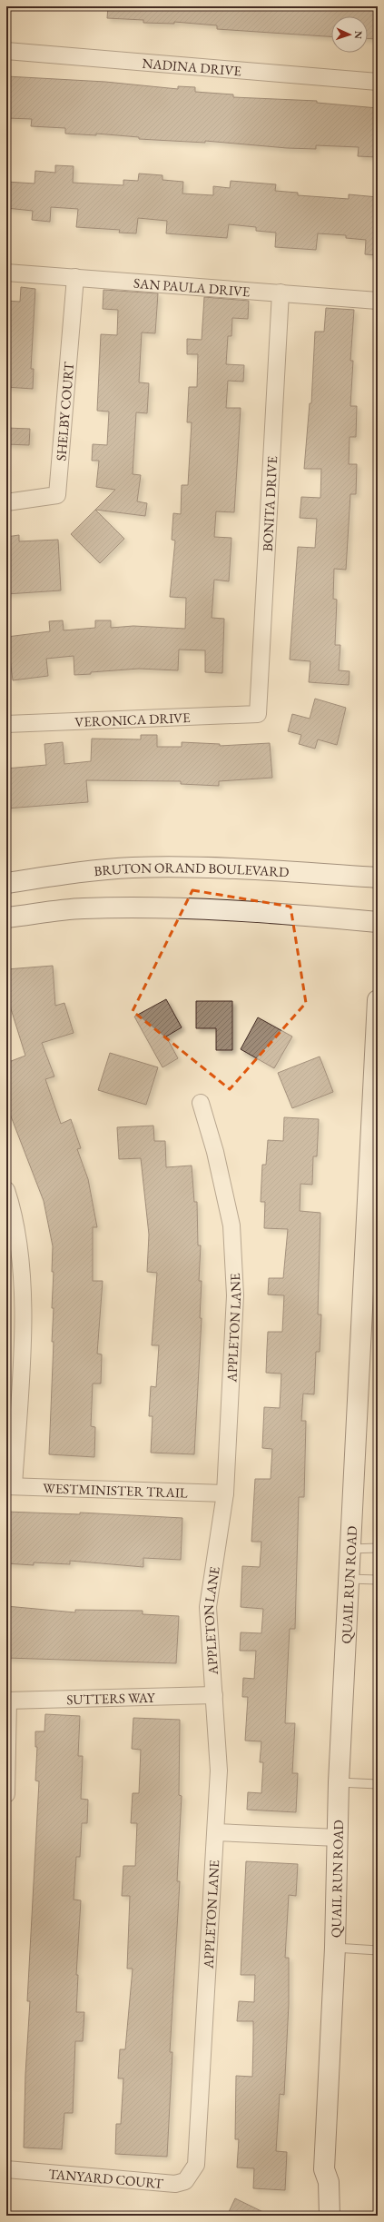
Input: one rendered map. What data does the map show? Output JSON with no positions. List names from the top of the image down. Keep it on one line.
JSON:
{"streets":{"street":["NADINA DRIVE","SAN PAULA DRIVE","SHELBY COURT","BONITA DRIVE","VERONICA DRIVE","BRUTON ORAND BOULEVARD","APPLETON LANE","WESTMINISTER TRAIL","QUAIL RUN ROAD","SUTTERS WAY","TANYARD COURT"]},"crossings":[["SAN PAULA DRIVE","SHELBY COURT"],["SAN PAULA DRIVE","BONITA DRIVE"],["BONITA DRIVE","VERONICA DRIVE"],["APPLETON LANE","WESTMINISTER TRAIL"],["APPLETON LANE","SUTTERS WAY"],["APPLETON LANE","TANYARD COURT"]],"north":"right"}
